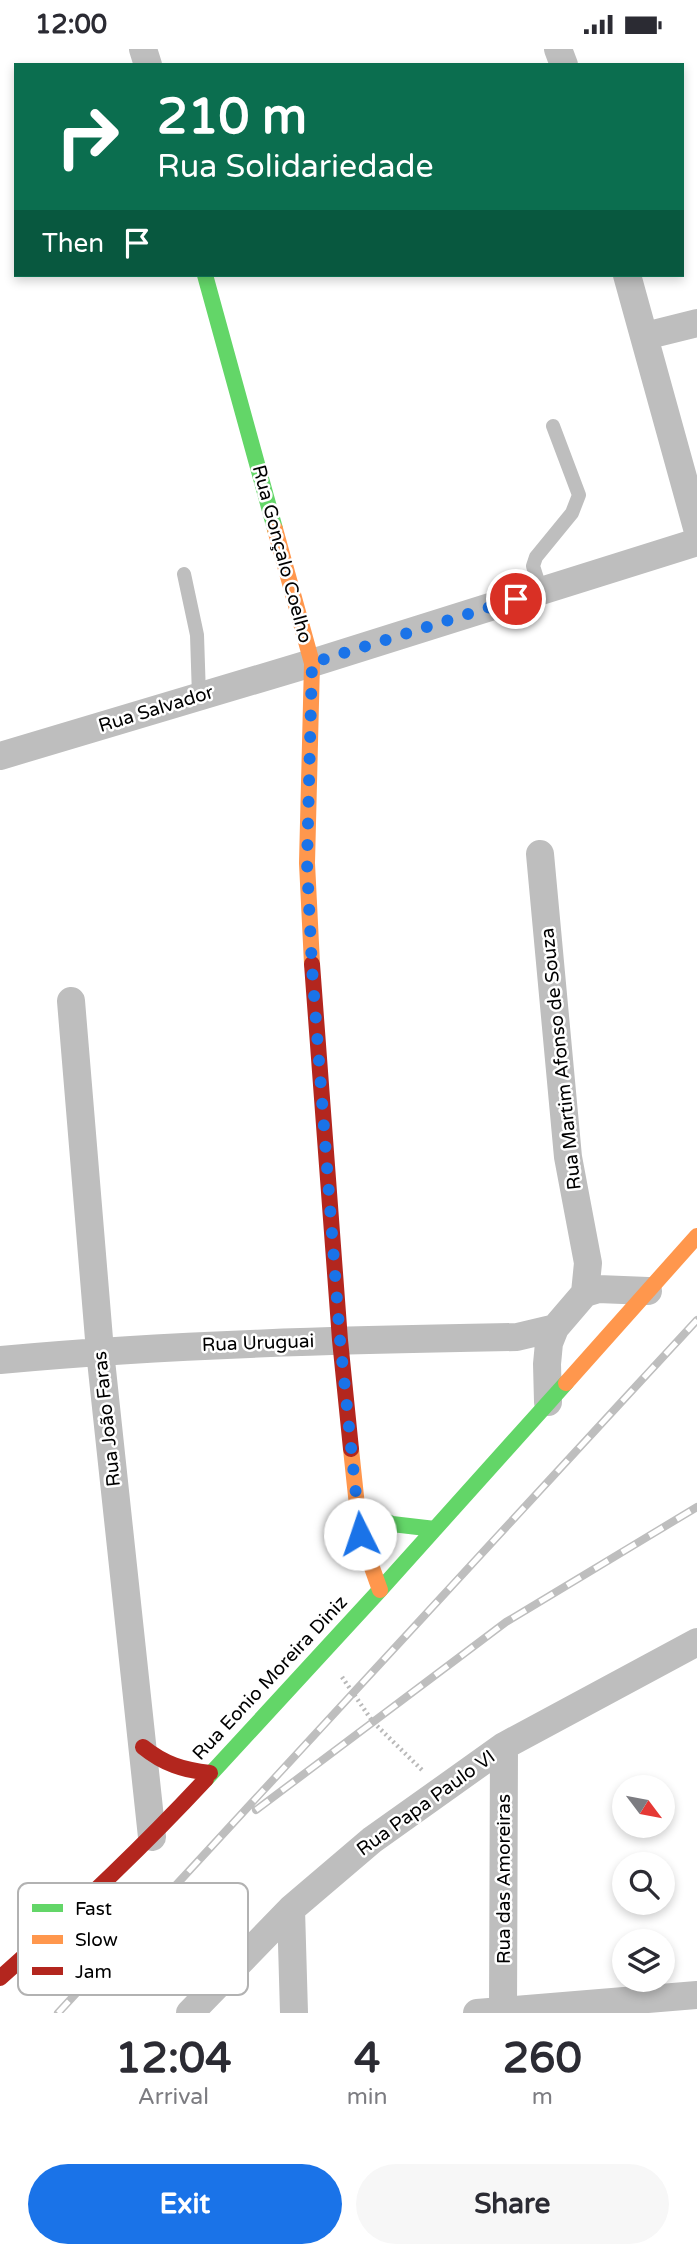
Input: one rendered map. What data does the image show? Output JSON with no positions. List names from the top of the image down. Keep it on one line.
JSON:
{"streets":{"street":["Rua Gonçalo Coelho","Rua Salvador","Rua Martim Afonso de Souza","Rua Uruguai","Rua João Faras","Rua Eonio Moreira Diniz","Rua Papa Paulo VI","Rua das Amoreiras"]},"crossings":[["Rua Gonçalo Coelho","Rua Salvador"],["Rua Gonçalo Coelho","Rua Uruguai"],["Rua Gonçalo Coelho","Rua Eonio Moreira Diniz"],["Rua Uruguai","Rua João Faras"],["Rua João Faras","Rua Eonio Moreira Diniz"],["Rua Papa Paulo VI","Rua das Amoreiras"]],"legend":["Fast","Slow","Jam"],"north":"bottom right","page":{"status":"12:00","turn":["210 m","Rua Solidariedade"],"then":"Then","eta":["12:04","Arrival","4","min","260","m"],"buttons":["Exit","Share"]}}
